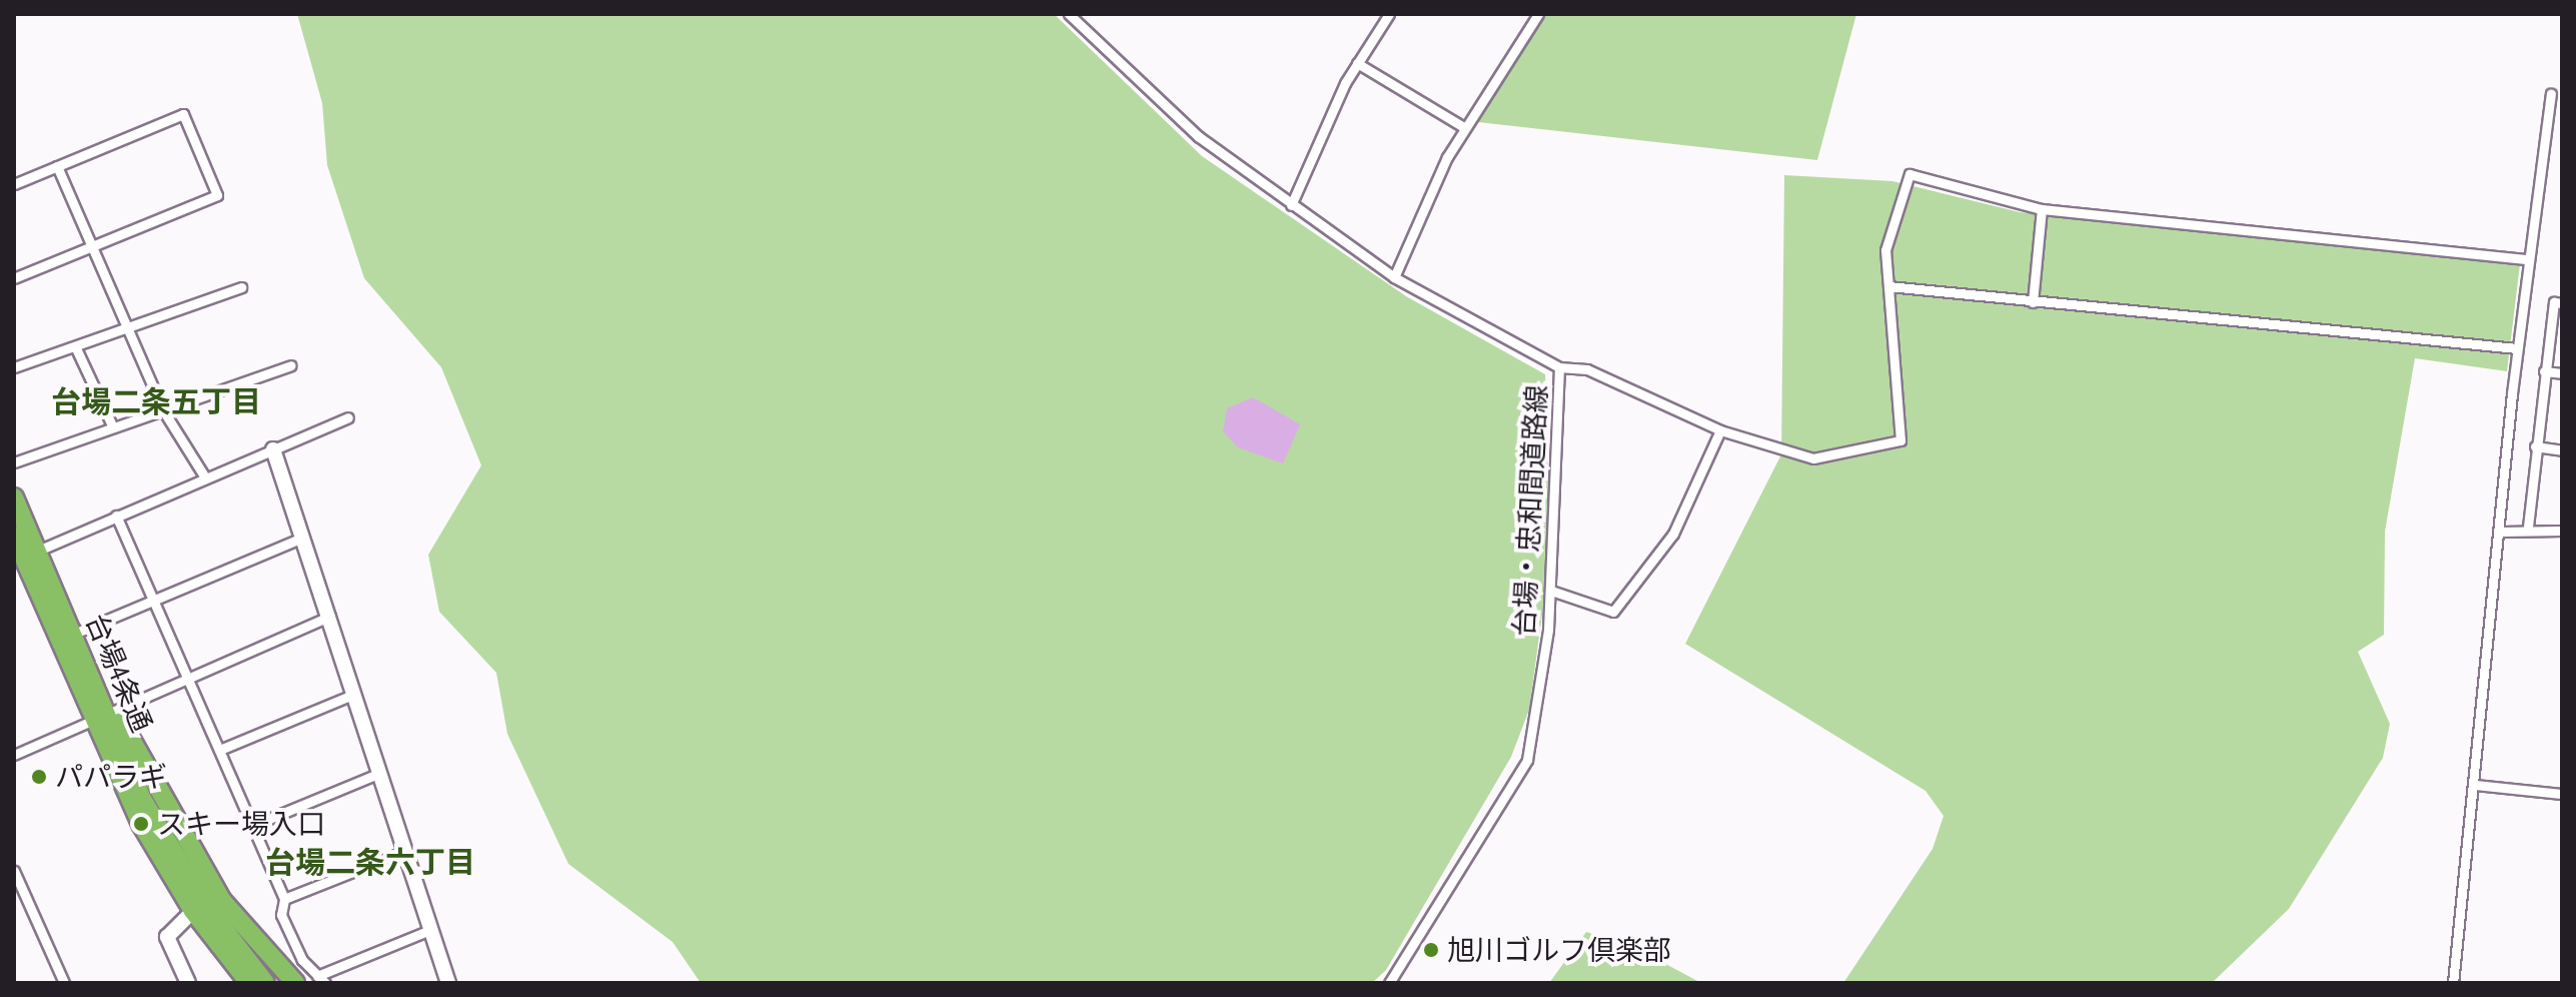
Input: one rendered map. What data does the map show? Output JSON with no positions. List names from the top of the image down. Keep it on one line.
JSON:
{"streets":{"highway":["台場4条通"],"street":["台場・忠和間道路線"]},"districts":["台場二条五丁目","台場二条六丁目"],"places":["パパラギ","スキー場入口","旭川ゴルフ倶楽部"]}
